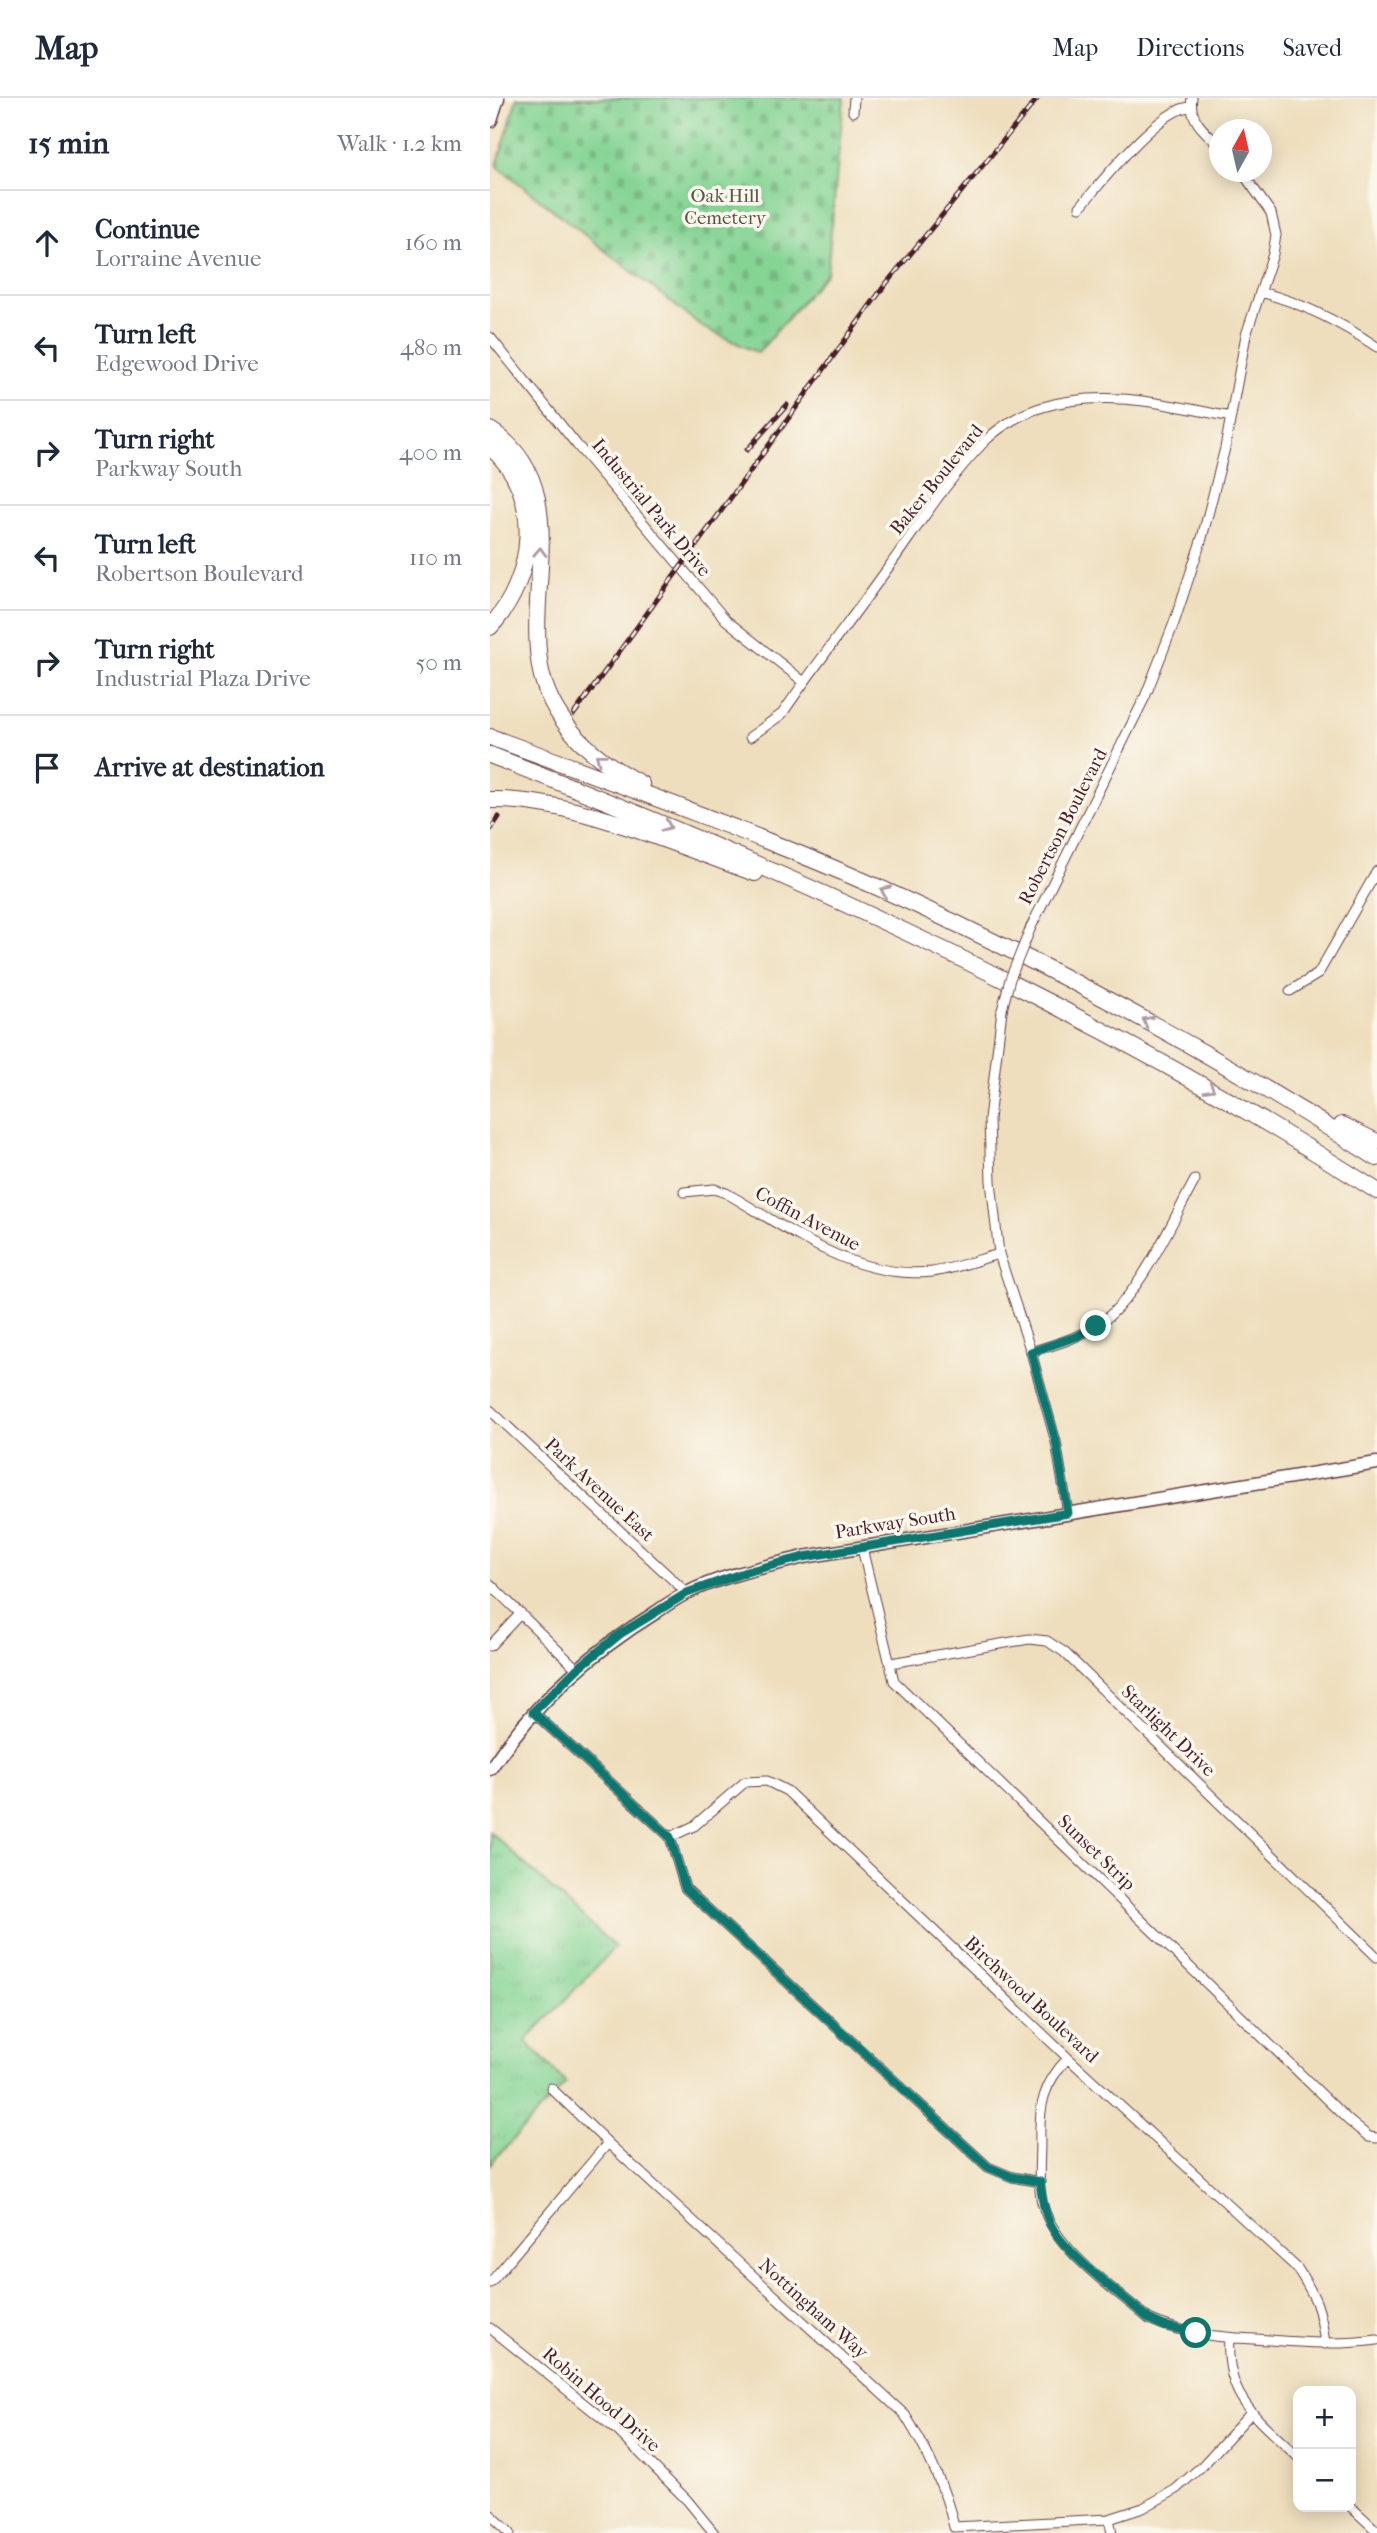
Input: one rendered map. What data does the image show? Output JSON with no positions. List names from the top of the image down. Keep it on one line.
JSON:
{"streets":{"main road":["Parkway South"],"street":["Baker Boulevard","Industrial Park Drive","Robertson Boulevard","Coffin Avenue","Park Avenue East","Starlight Drive","Sunset Strip","Birchwood Boulevard","Nottingham Way","Robin Hood Drive"]},"crossings":[["Baker Boulevard","Industrial Park Drive"],["Baker Boulevard","Robertson Boulevard"],["Robertson Boulevard","Coffin Avenue"],["Robertson Boulevard","Parkway South"],["Park Avenue East","Parkway South"],["Parkway South","Sunset Strip"],["Starlight Drive","Sunset Strip"]],"parks":["Oak Hill Cemetery"],"north":"top","page":{"header":"Map","nav":["Map","Directions","Saved"],"heading":["15 min","Walk · 1.2 km"],"list":[["Continue","Lorraine Avenue","160 m"],["Turn left","Edgewood Drive","480 m"],["Turn right","Parkway South","400 m"],["Turn left","Robertson Boulevard","110 m"],["Turn right","Industrial Plaza Drive","50 m"],"Arrive at destination"],"map_buttons":["+","−"]}}
